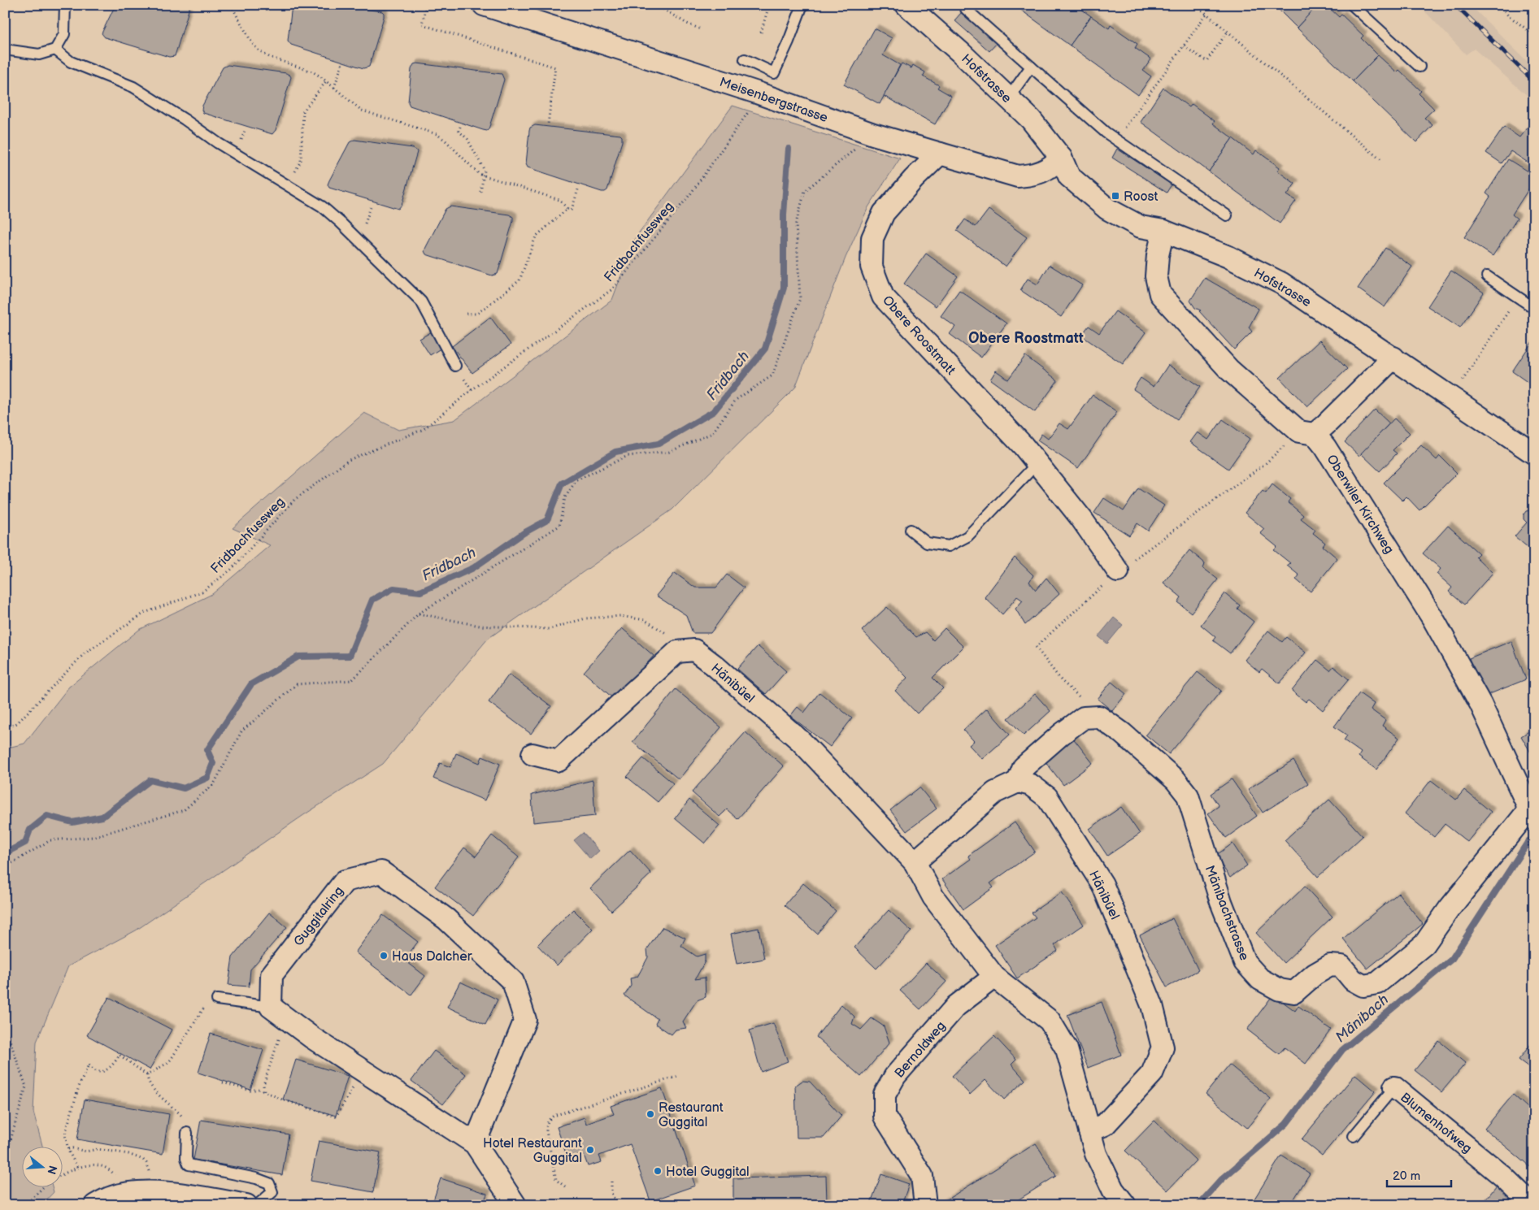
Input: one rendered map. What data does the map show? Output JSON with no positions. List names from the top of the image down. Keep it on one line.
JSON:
{"streets":{"street":["Hofstrasse","Meisenbergstrasse","Obere Roostmatt","Oberwiler Kirchweg","Hänibüel","Mänibachstrasse","Guggitalring","Bernoldweg","Blumenhofweg"],"path":["Fridbachfussweg"]},"crossings":[["Hofstrasse","Meisenbergstrasse"],["Hofstrasse","Oberwiler Kirchweg"],["Meisenbergstrasse","Obere Roostmatt"],["Oberwiler Kirchweg","Mänibachstrasse"],["Hänibüel","Mänibachstrasse"],["Hänibüel","Bernoldweg"]],"districts":["Obere Roostmatt"],"water":["Fridbach","Mänibach"],"places":{"transit":["Roost"],"other":["Haus Dalcher","Restaurant Guggital","Hotel Restaurant Guggital","Hotel Guggital"]},"scale_bar":"20 m","north":"right"}
